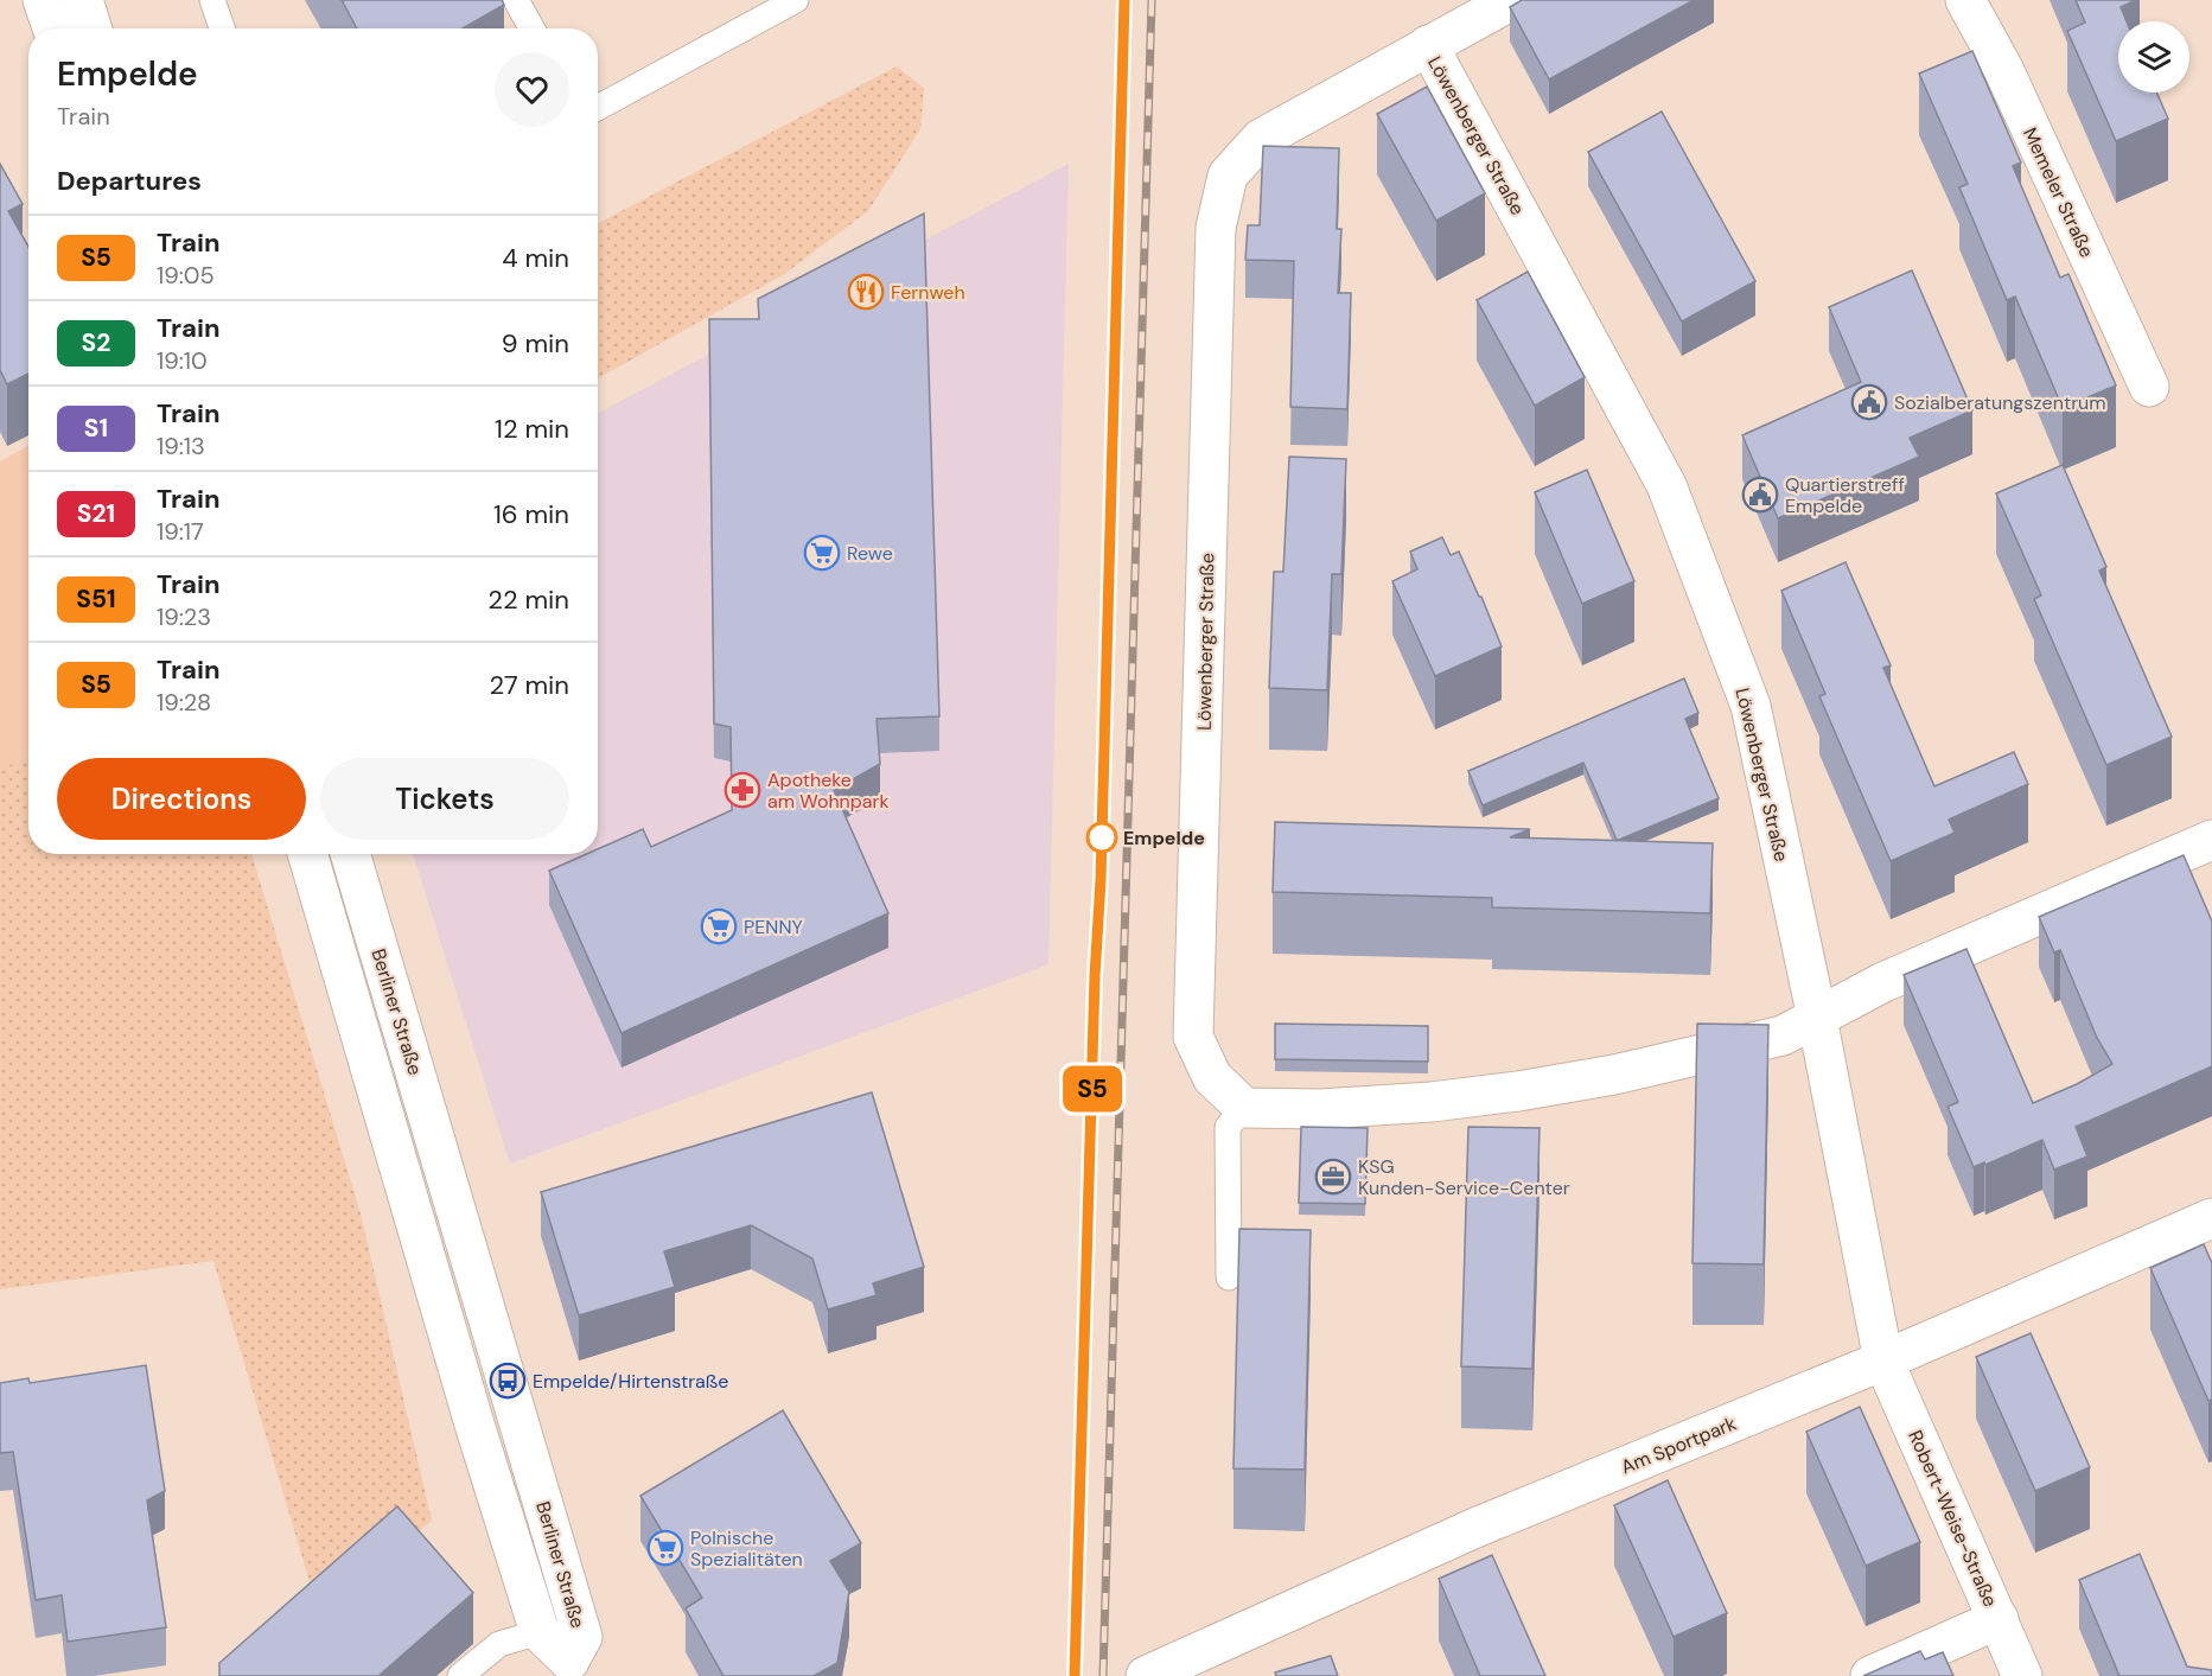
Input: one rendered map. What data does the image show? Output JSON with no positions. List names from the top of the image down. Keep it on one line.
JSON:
{"streets":{"street":["Löwenberger Straße","Memeler Straße","Berliner Straße","Am Sportpark","Robert-Weise-Straße"]},"crossings":[["Löwenberger Straße","Am Sportpark"],["Löwenberger Straße","Robert-Weise-Straße"],["Am Sportpark","Robert-Weise-Straße"]],"places":{"restaurant":["Fernweh"],"public building":["Sozialberatungszentrum","Quartierstreff Empelde"],"supermarket":["Rewe","PENNY","Polnische Spezialitäten"],"pharmacy":["Apotheke am Wohnpark"],"other":["Empelde"],"office":["KSG Kunden-Service-Center"],"bus stop":["Empelde/Hirtenstraße"]},"page":{"on_map":"S5","heading":[["Empelde","Train"],"Departures"],"list":[{"mark":"S5","name":"Train","note":"19:05","value":"4 min"},{"mark":"S2","name":"Train","note":"19:10","value":"9 min"},{"mark":"S1","name":"Train","note":"19:13","value":"12 min"},{"mark":"S21","name":"Train","note":"19:17","value":"16 min"},{"mark":"S51","name":"Train","note":"19:23","value":"22 min"},{"mark":"S5","name":"Train","note":"19:28","value":"27 min"}],"buttons":["Directions","Tickets"]}}
